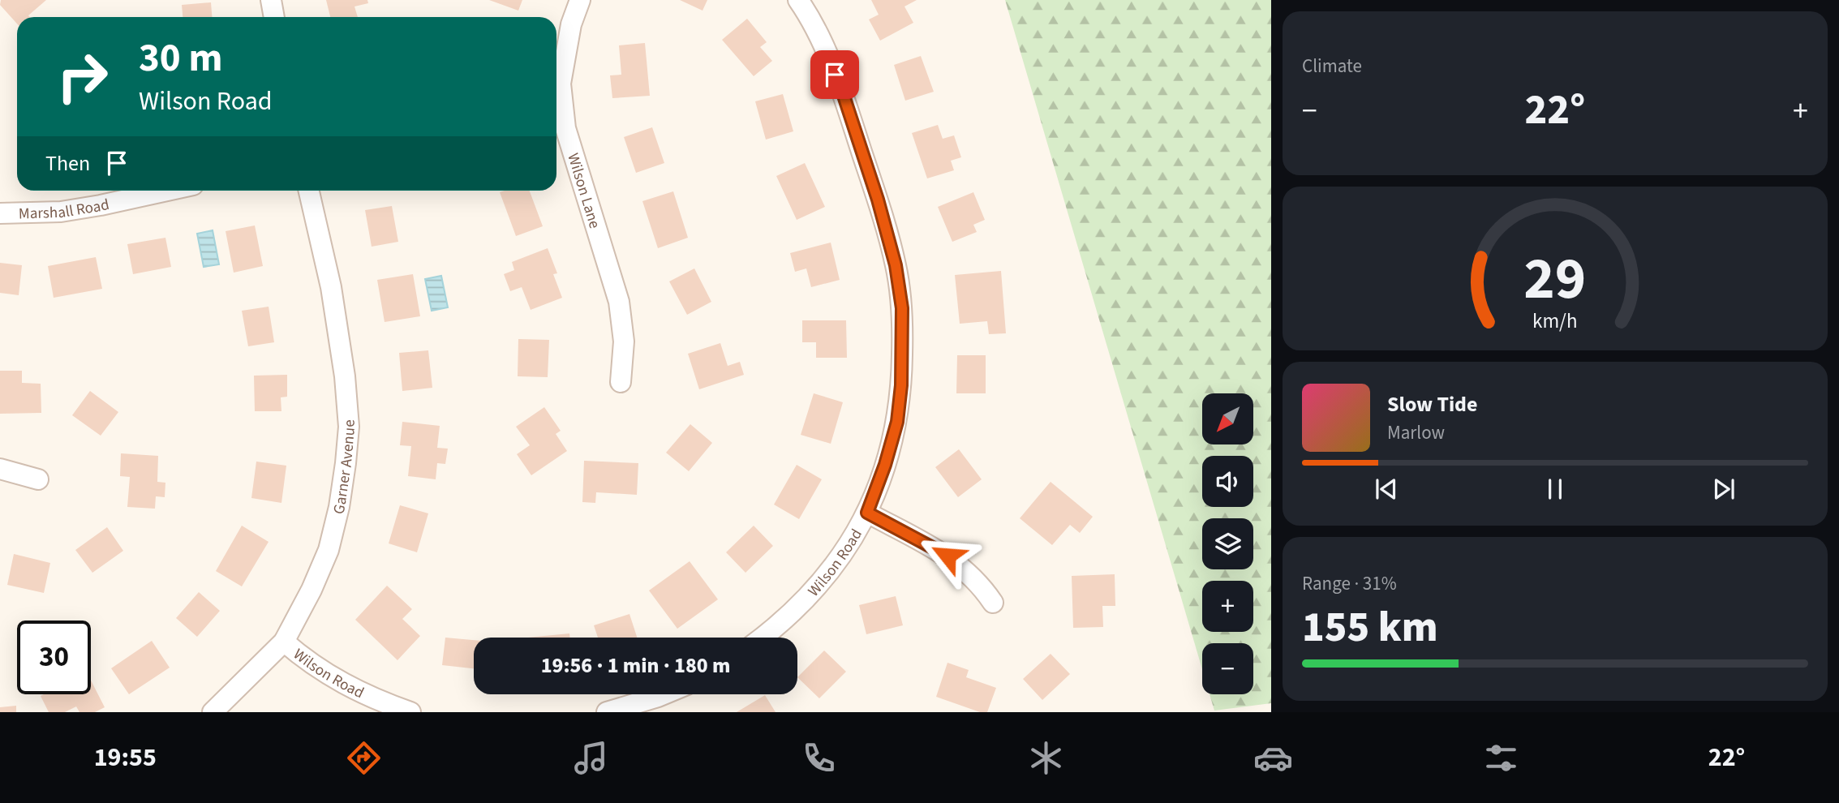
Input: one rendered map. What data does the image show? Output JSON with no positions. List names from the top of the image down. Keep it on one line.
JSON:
{"streets":{"street":["Wilson Lane","Marshall Road","Garner Avenue","Wilson Road"]},"crossings":[["Garner Avenue","Wilson Road"]],"north":"bottom left","page":{"tile":["Climate",["Range · 31%","155 km"]],"turn":["30 m","Wilson Road"],"heat":["−","22°","+"],"then":"Then","song":["Slow Tide","Marlow"],"map_buttons":["+","−"],"limit":"30","trip":"19:56 · 1 min · 180 m","tabs":["19:55","22°"],"gauge":["29","km/h"]}}
